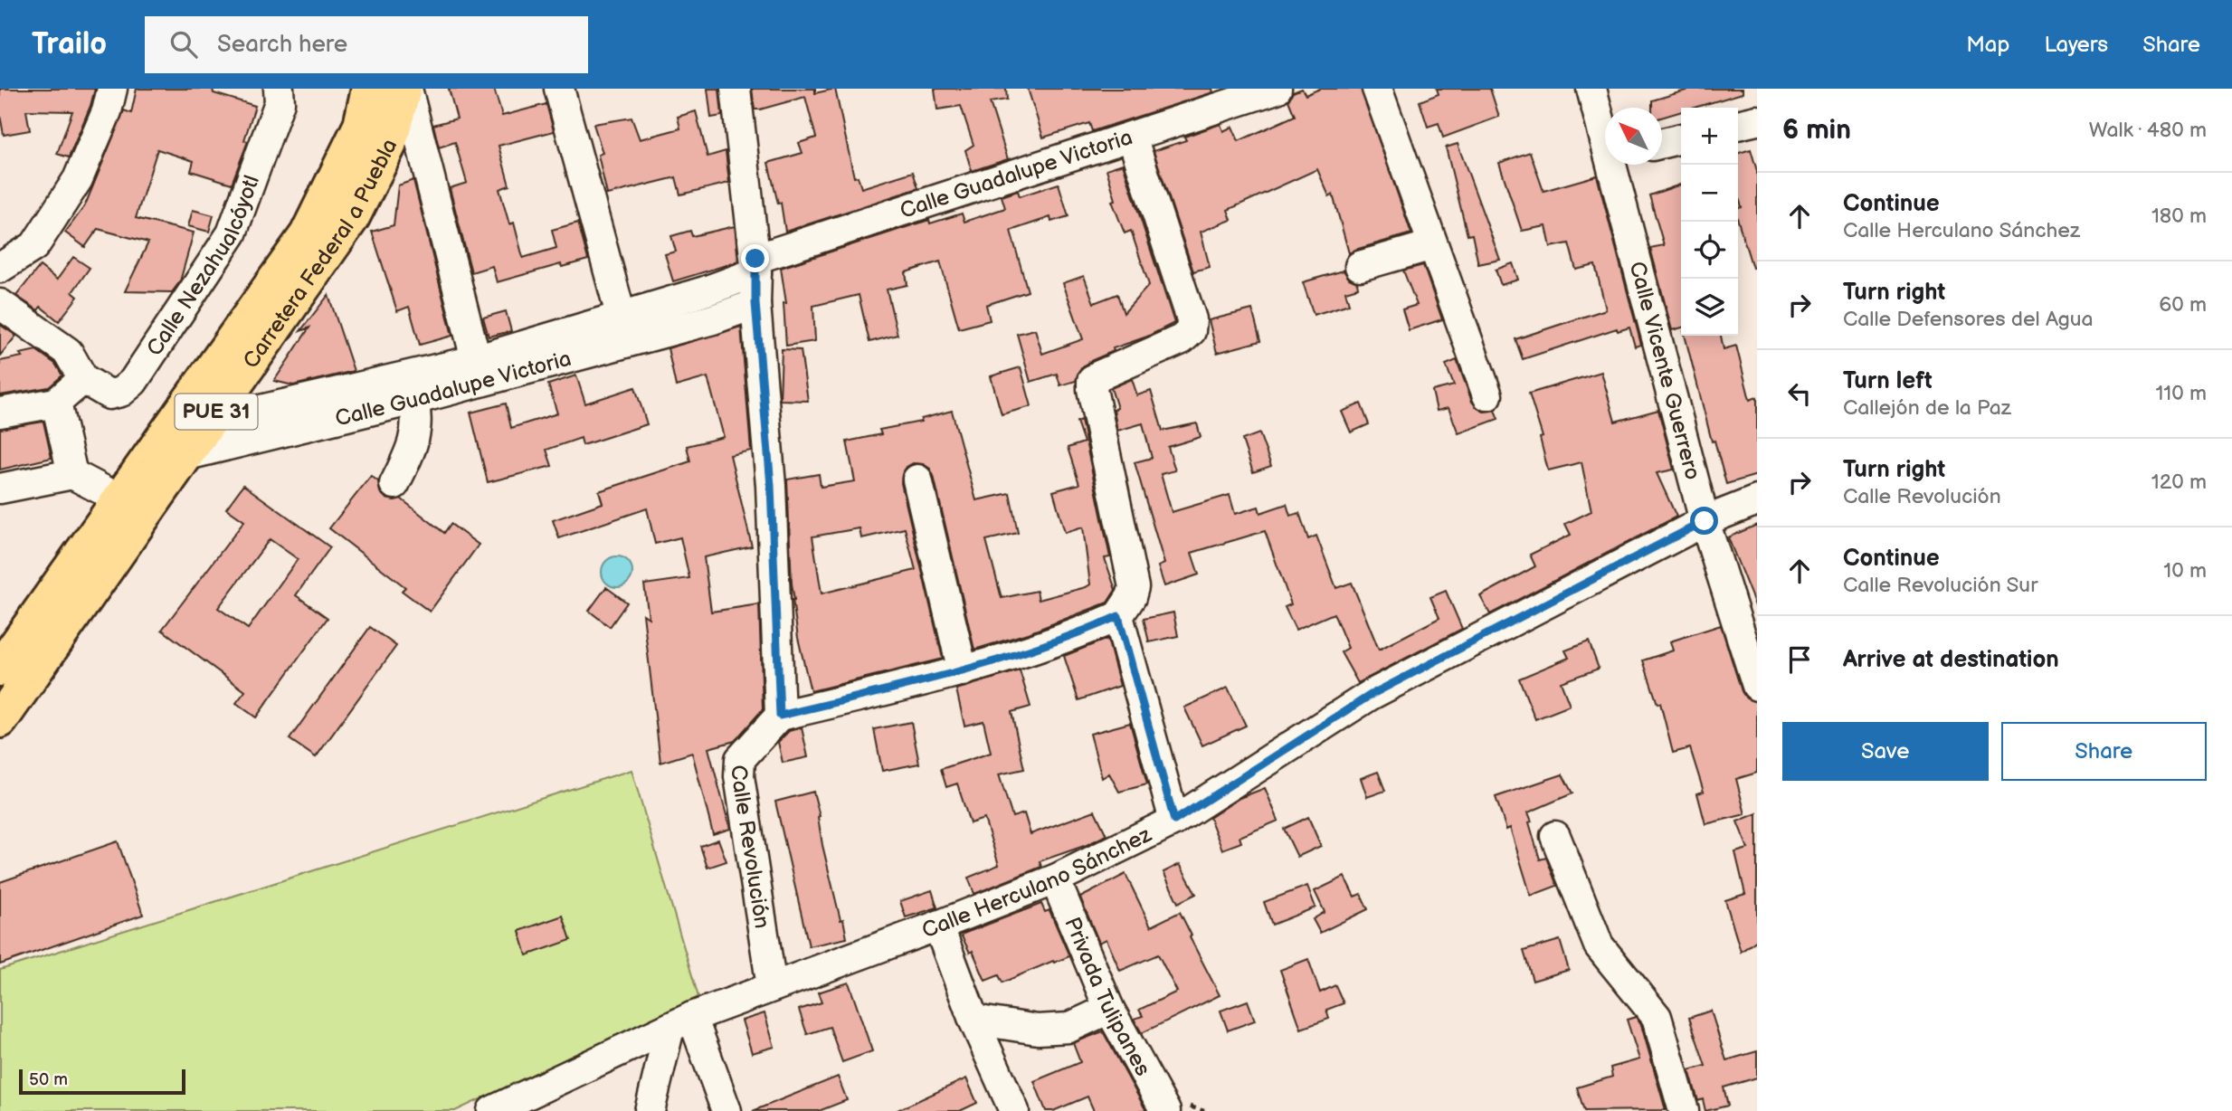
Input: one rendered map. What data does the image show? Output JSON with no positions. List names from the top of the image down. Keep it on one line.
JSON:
{"streets":{"main road":["Carretera Federal a Puebla","PUE 31"],"street":["Calle Guadalupe Victoria","Calle Nezahualcóyotl","Calle Vicente Guerrero","Calle Revolución","Calle Herculano Sánchez","Privada Tulipanes"]},"crossings":[["Calle Guadalupe Victoria","Carretera Federal a Puebla"],["Calle Vicente Guerrero","Calle Herculano Sánchez"],["Calle Revolución","Calle Herculano Sánchez"],["Calle Herculano Sánchez","Privada Tulipanes"]],"scale_bar":"50 m","north":"top left","page":{"header":"Trailo","search":"Search here","nav":["Map","Layers","Share"],"heading":["6 min","Walk · 480 m"],"map_buttons":["+","−"],"list":[["Continue","Calle Herculano Sánchez","180 m"],["Turn right","Calle Defensores del Agua","60 m"],["Turn left","Callejón de la Paz","110 m"],["Turn right","Calle Revolución","120 m"],["Continue","Calle Revolución Sur","10 m"],"Arrive at destination"],"buttons":["Save","Share"],"scale":"50 m"}}
